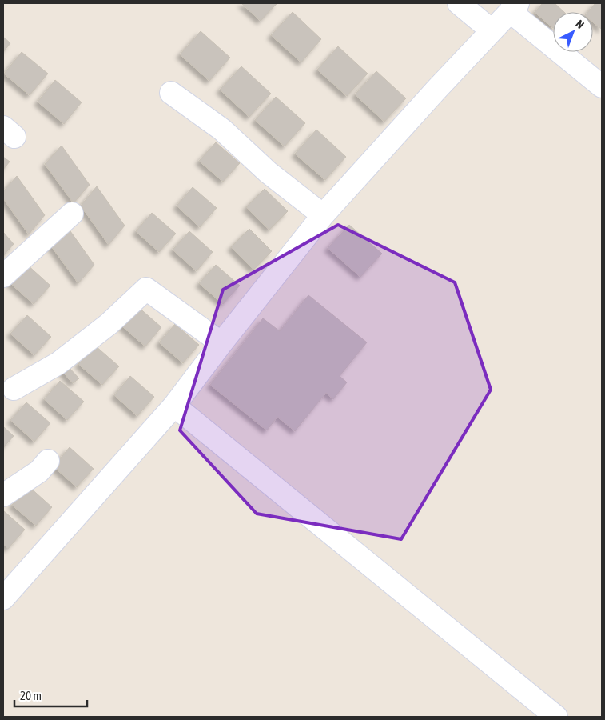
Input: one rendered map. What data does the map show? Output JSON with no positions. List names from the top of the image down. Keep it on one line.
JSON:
{"scale_bar":"20 m","north":"top right"}
